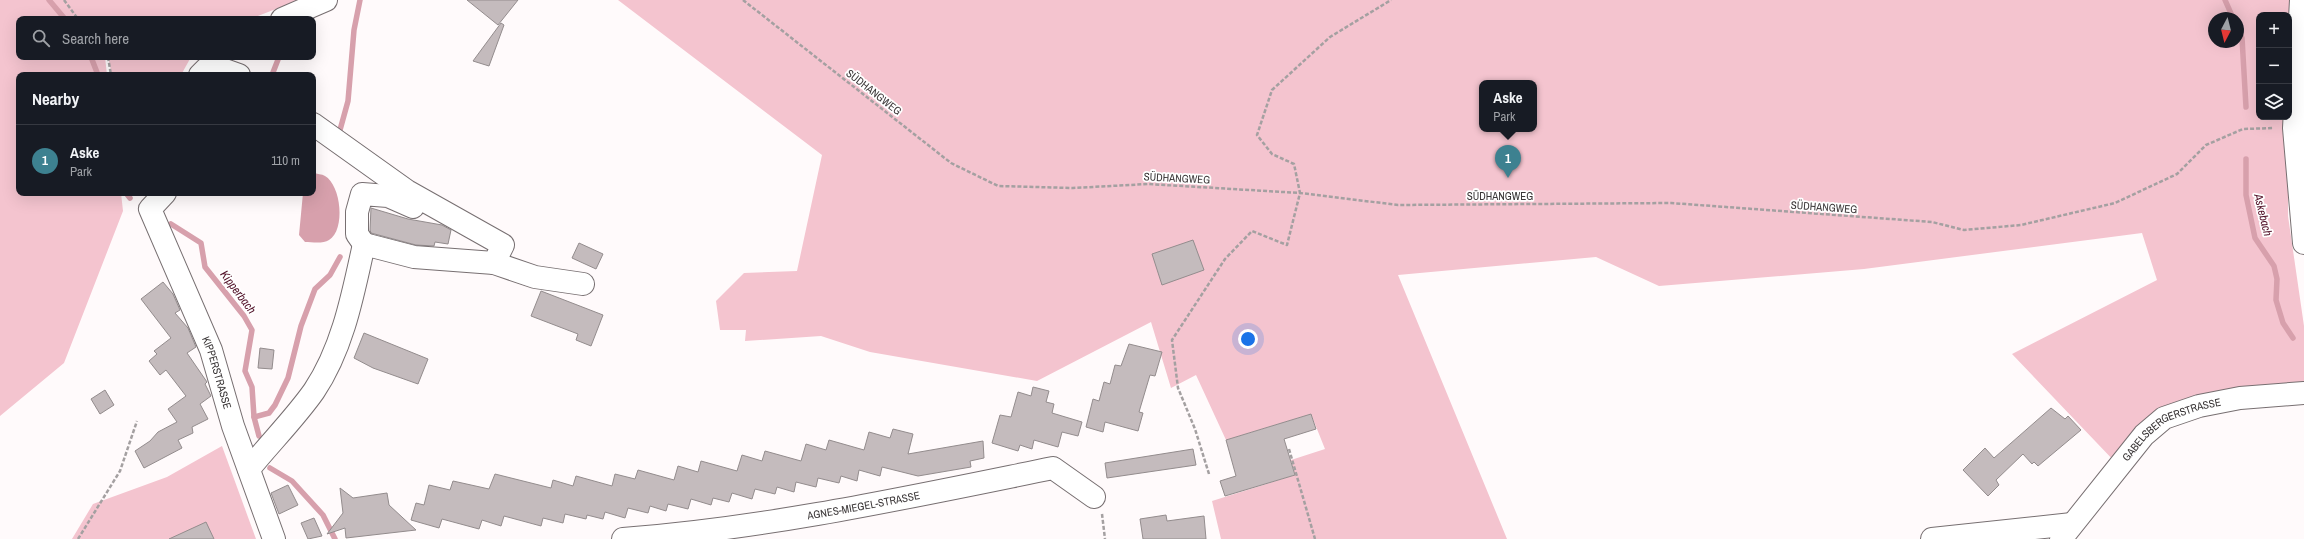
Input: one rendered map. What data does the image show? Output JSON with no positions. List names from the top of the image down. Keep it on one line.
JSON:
{"streets":{"street":["KIPPERSTRASSE","GABELSBERGERSTRASSE","AGNES-MIEGEL-STRASSE"],"path":["SÜDHANGWEG"]},"water":["Askebach","Kipperbach"],"north":"bottom","page":{"map_buttons":["+","−"],"search":"Search here","heading":"Nearby","popup":["Aske","Park"],"list":[{"mark":"1","name":"Aske","note":"Park","value":"110 m"}],"pins":"1"}}
